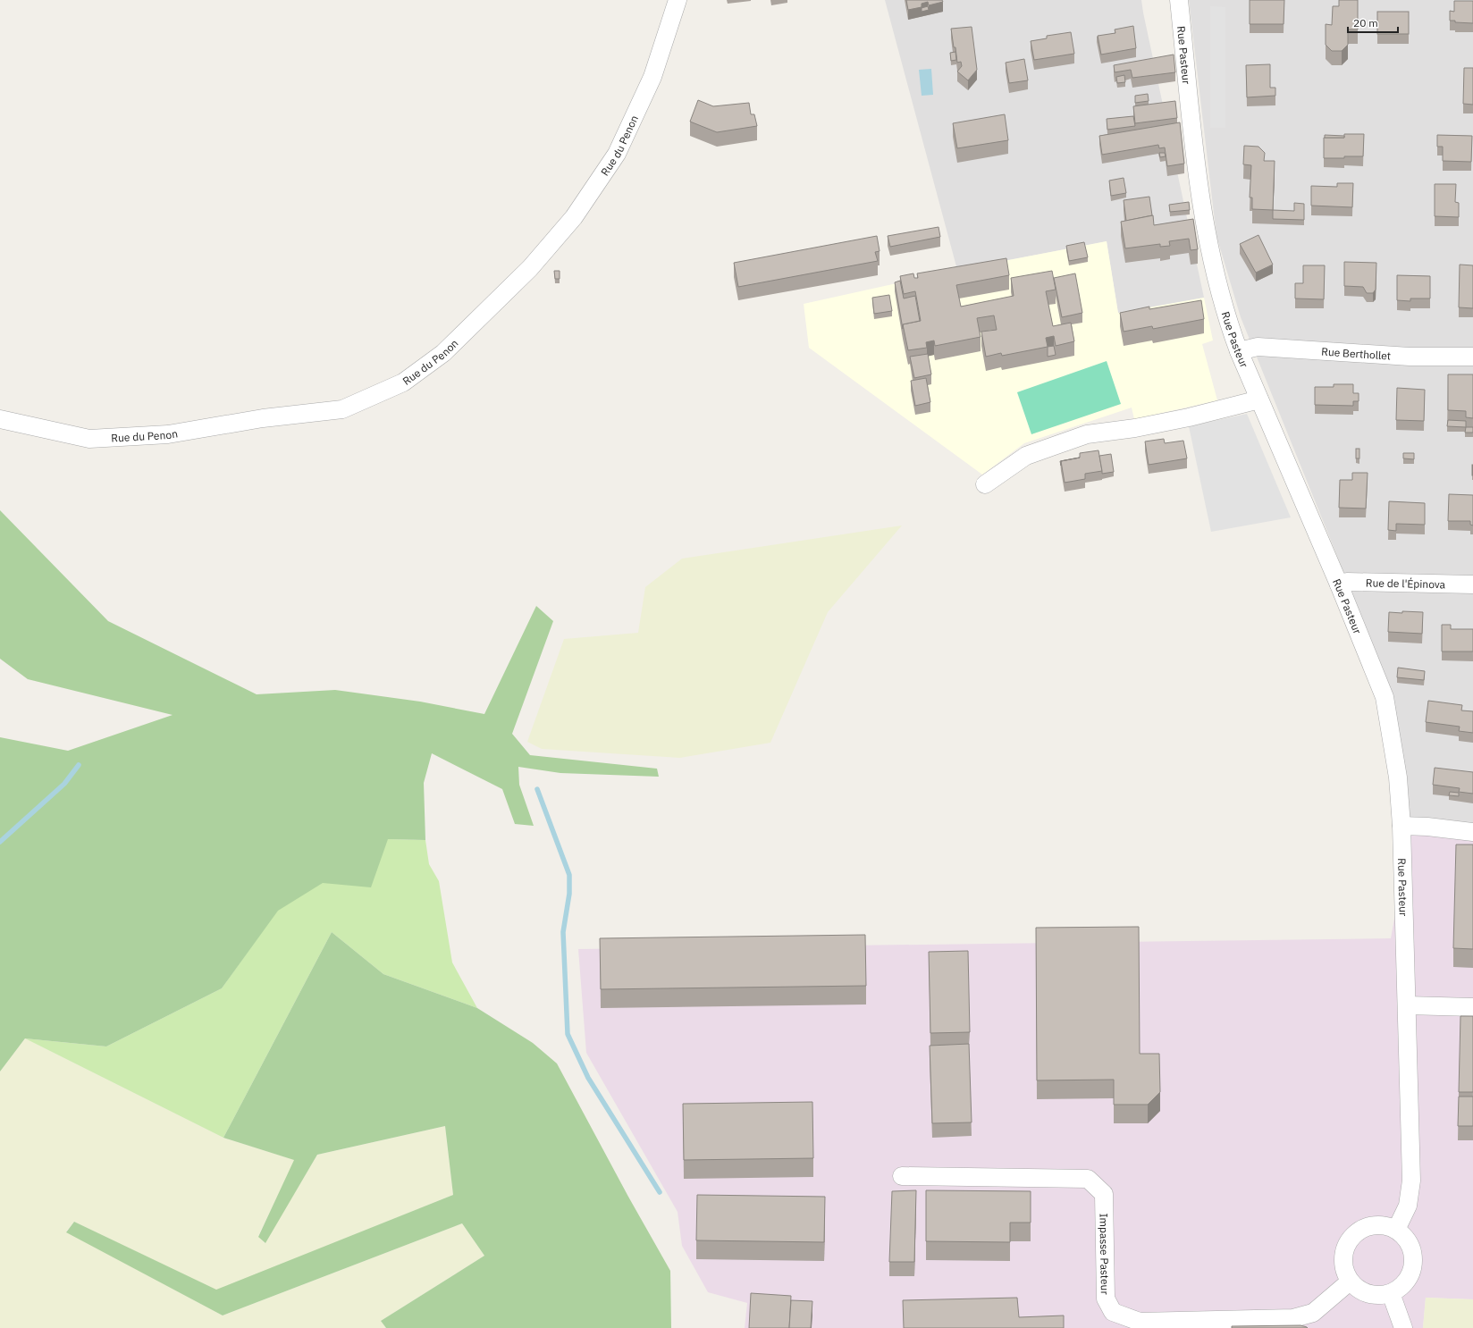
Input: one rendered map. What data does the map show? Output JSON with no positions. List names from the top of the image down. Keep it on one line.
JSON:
{"streets":{"street":["Rue Pasteur","Rue du Penon","Rue Berthollet","Rue de l'Épinova","Impasse Pasteur"]},"crossings":[["Rue Pasteur","Rue Berthollet"],["Rue Pasteur","Rue de l'Épinova"],["Rue Pasteur","Impasse Pasteur"]],"scale_bar":"20 m"}
